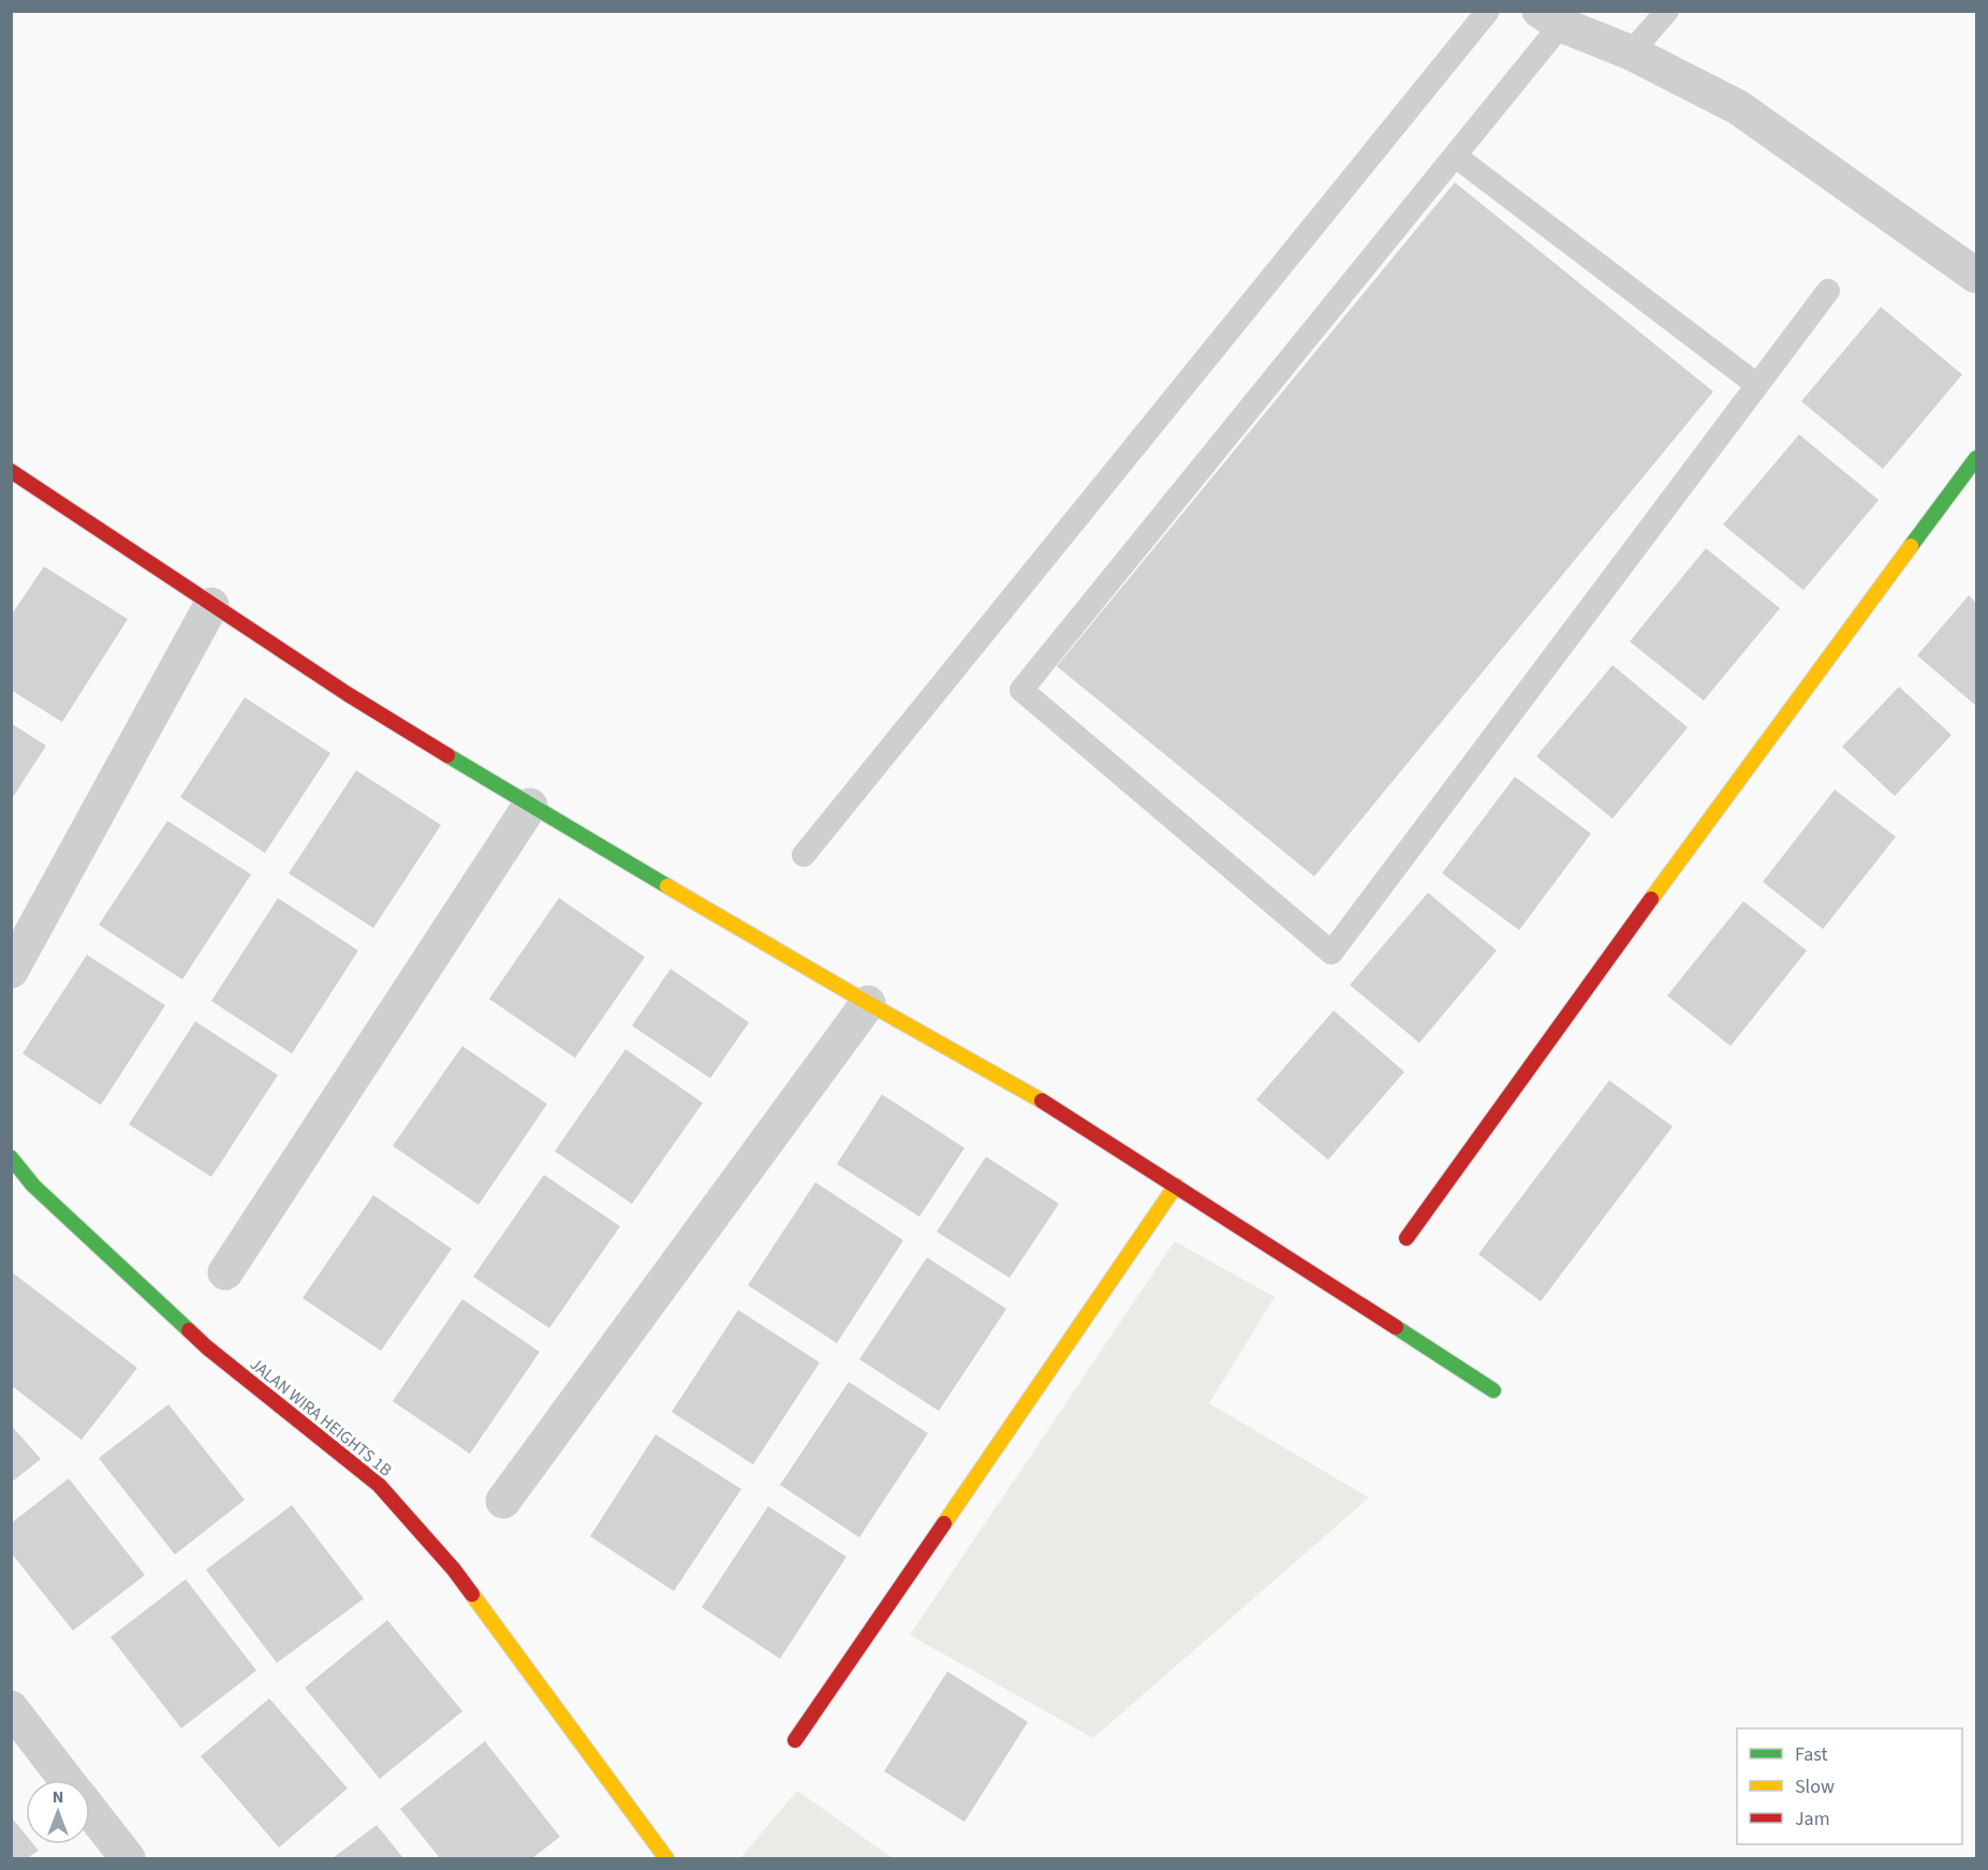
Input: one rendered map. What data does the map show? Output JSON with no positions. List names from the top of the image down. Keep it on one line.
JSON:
{"streets":{"street":["JALAN WIRA HEIGHTS 1B"]},"legend":["Fast","Slow","Jam"],"north":"top"}
